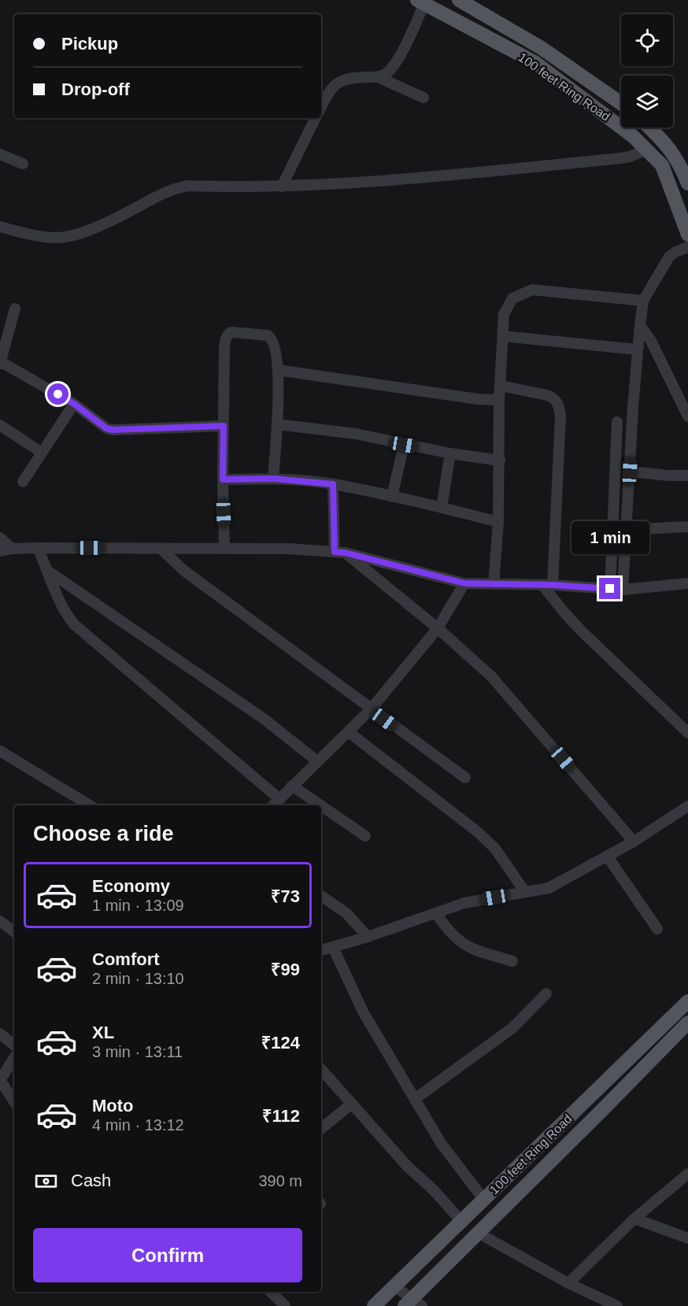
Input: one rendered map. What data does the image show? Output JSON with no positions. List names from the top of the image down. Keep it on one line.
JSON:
{"streets":{"main road":["100 feet Ring Road"]},"page":{"banner":["Pickup","Drop-off"],"bubble":"1 min","heading":"Choose a ride","list":[{"name":"Economy","note":"1 min · 13:09","value":"₹73"},{"name":"Comfort","note":"2 min · 13:10","value":"₹99"},{"name":"XL","note":"3 min · 13:11","value":"₹124"},{"name":"Moto","note":"4 min · 13:12","value":"₹112"}],"pay":["Cash","390 m"],"buttons":"Confirm"}}
